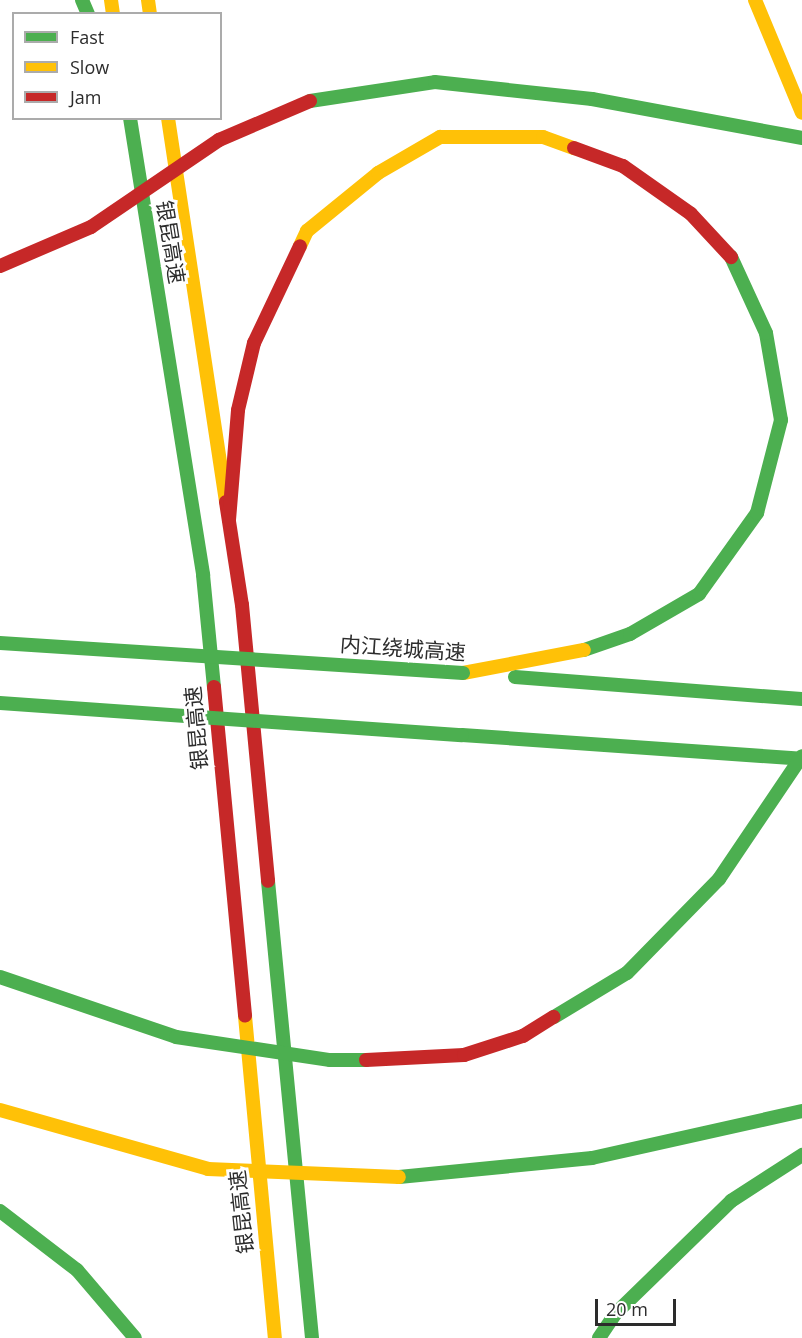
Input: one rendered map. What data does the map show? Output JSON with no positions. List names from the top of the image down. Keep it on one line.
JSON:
{"streets":{"highway":["银昆高速","内江绕城高速"]},"legend":["Fast","Slow","Jam"],"scale_bar":"20 m"}
